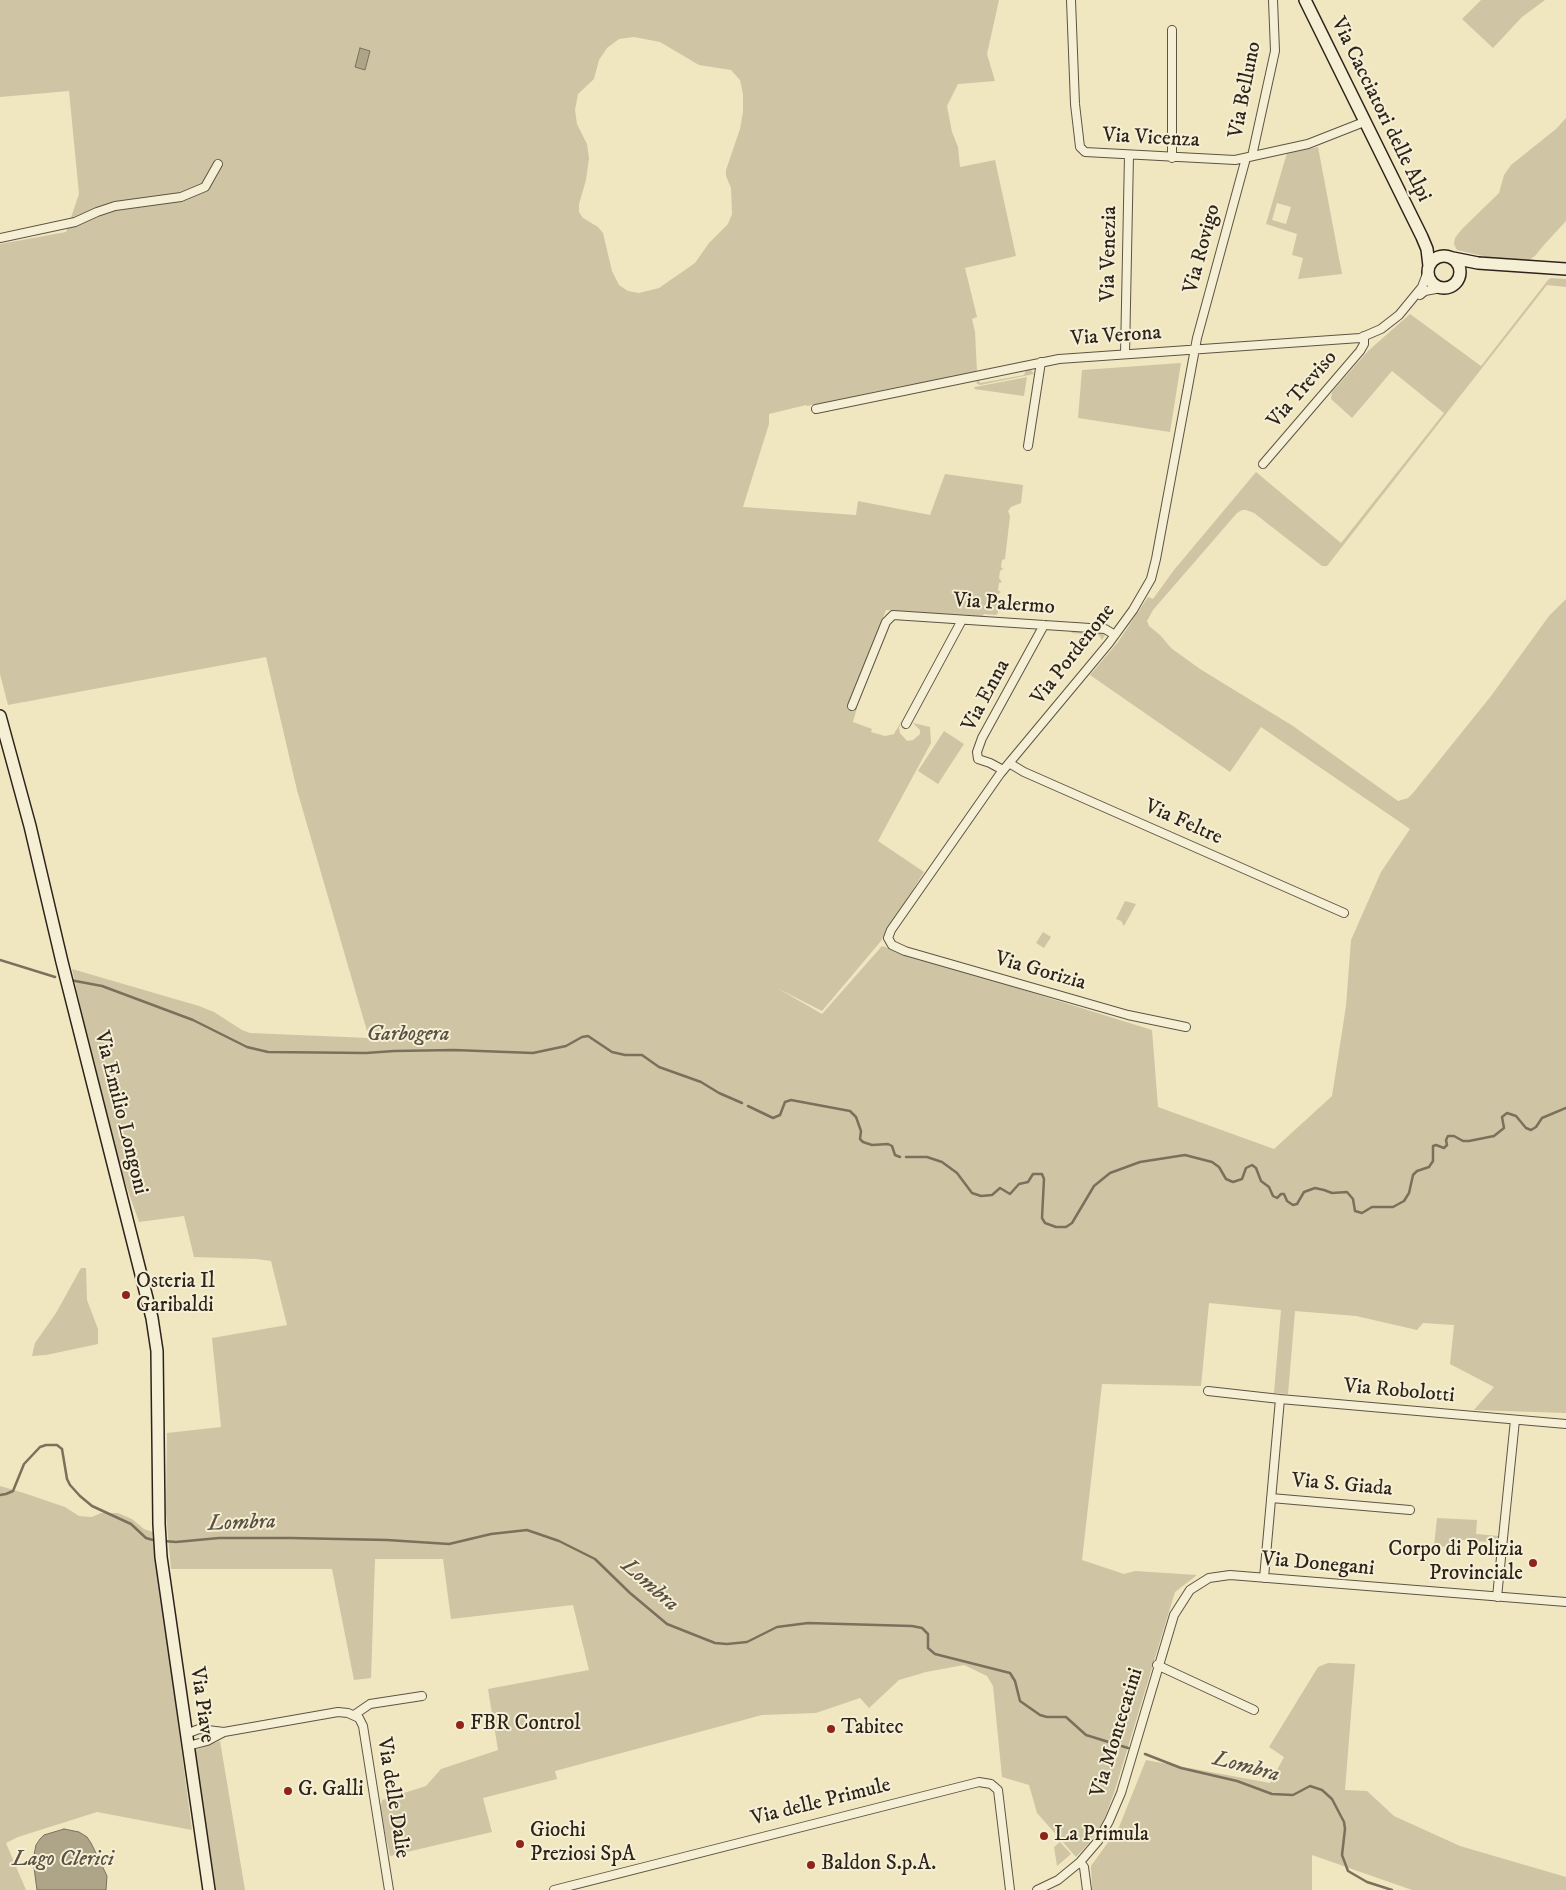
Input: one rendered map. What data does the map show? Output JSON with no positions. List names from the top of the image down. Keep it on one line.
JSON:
{"streets":{"street":["Via Belluno","Via Cacciatori delle Alpi","Via Vicenza","Via Rovigo","Via Venezia","Via Verona","Via Treviso","Via Palermo","Via Pordenone","Via Enna","Via Feltre","Via Gorizia","Via Emilio Longoni","Via Robolotti","Via S. Giada","Via Donegani","Via Piave","Via Montecatini","Via delle Dalie","Via delle Primule"]},"crossings":[["Via Belluno","Via Vicenza"],["Via Belluno","Via Rovigo"],["Via Cacciatori delle Alpi","Via Vicenza"],["Via Cacciatori delle Alpi","Via Verona"],["Via Vicenza","Via Rovigo"],["Via Vicenza","Via Venezia"],["Via Rovigo","Via Verona"],["Via Rovigo","Via Pordenone"],["Via Venezia","Via Verona"],["Via Verona","Via Treviso"],["Via Verona","Via Pordenone"],["Via Palermo","Via Pordenone"],["Via Palermo","Via Enna"],["Via Pordenone","Via Enna"],["Via Pordenone","Via Feltre"],["Via Pordenone","Via Gorizia"],["Via Emilio Longoni","Via Piave"],["Via Donegani","Via Montecatini"]],"water":["Garbogera","Lombra","Lago Clerici"],"places":["Osteria Il Garibaldi","Corpo di Polizia Provinciale","FBR Control","Tabitec","G. Galli","La Primula","Giochi Preziosi SpA","Baldon S.p.A."]}
